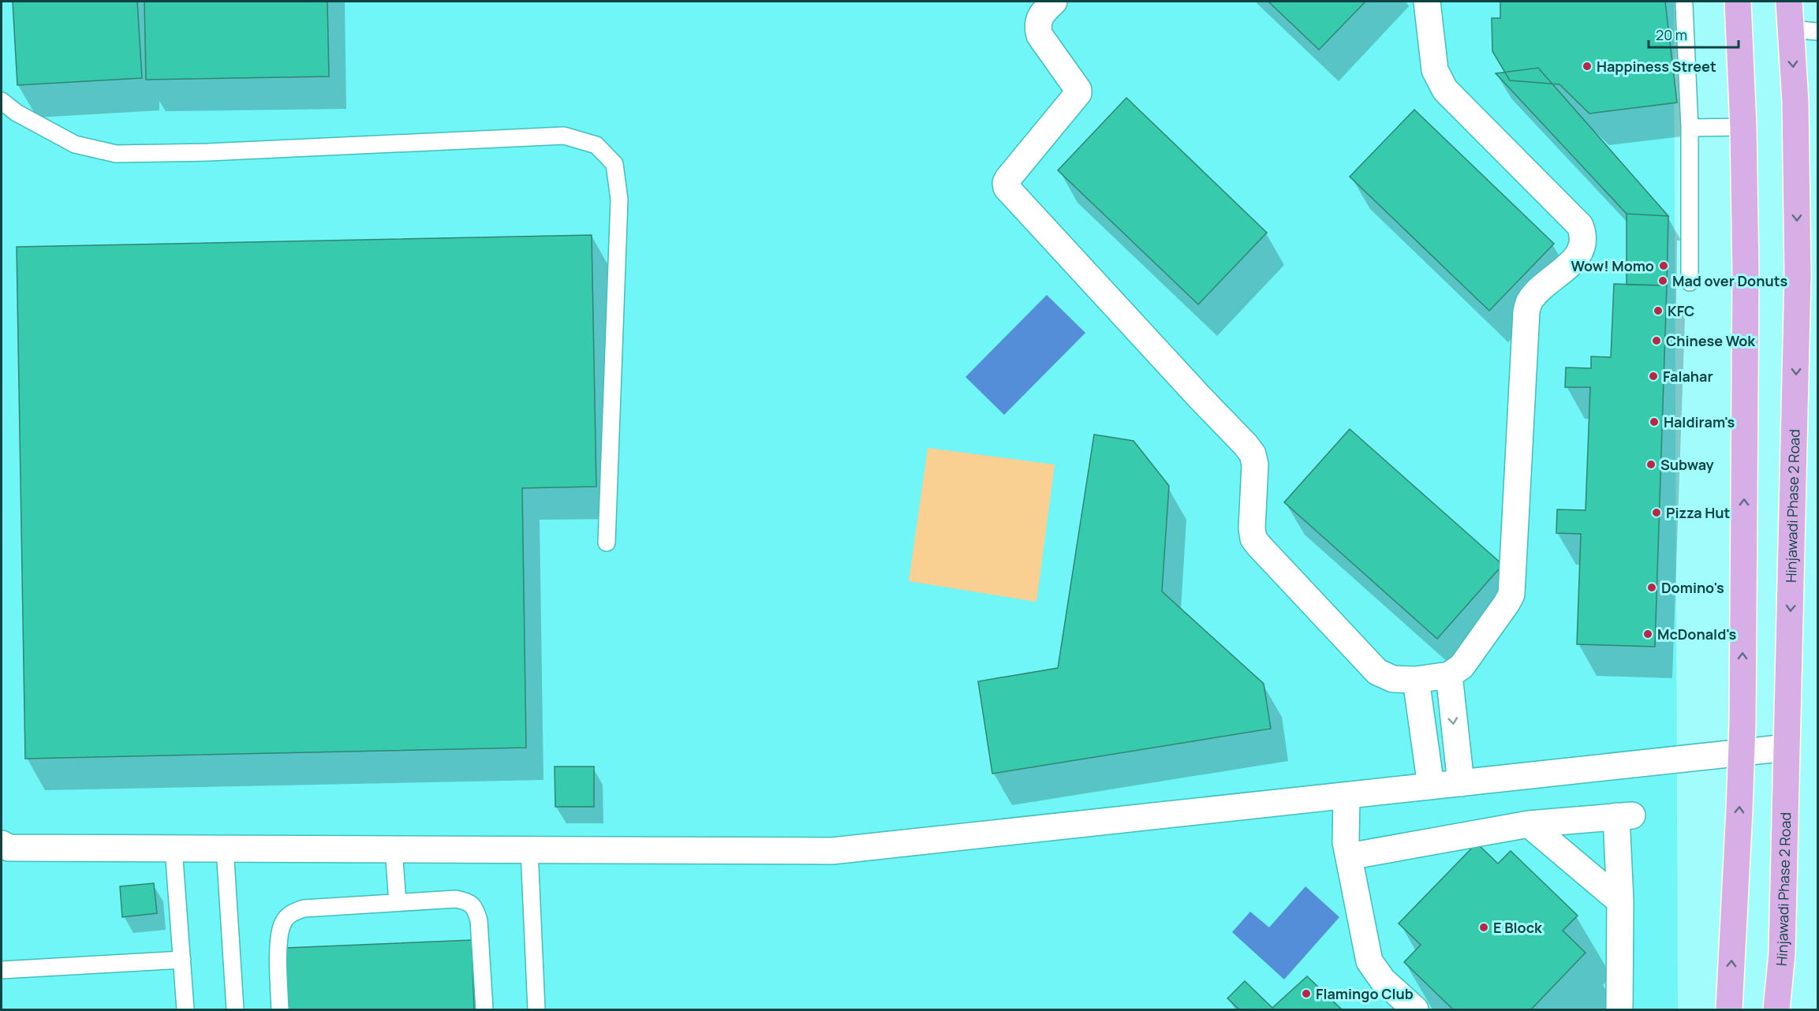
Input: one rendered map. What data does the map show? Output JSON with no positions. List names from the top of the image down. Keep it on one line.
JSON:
{"streets":{"main road":["Hinjawadi Phase 2 Road"]},"places":["Happiness Street","Wow! Momo","Mad over Donuts","KFC","Chinese Wok","Falahar","Haldiram's","Subway","Pizza Hut","Domino's","McDonald's","E Block","Flamingo Club"],"scale_bar":"20 m"}
